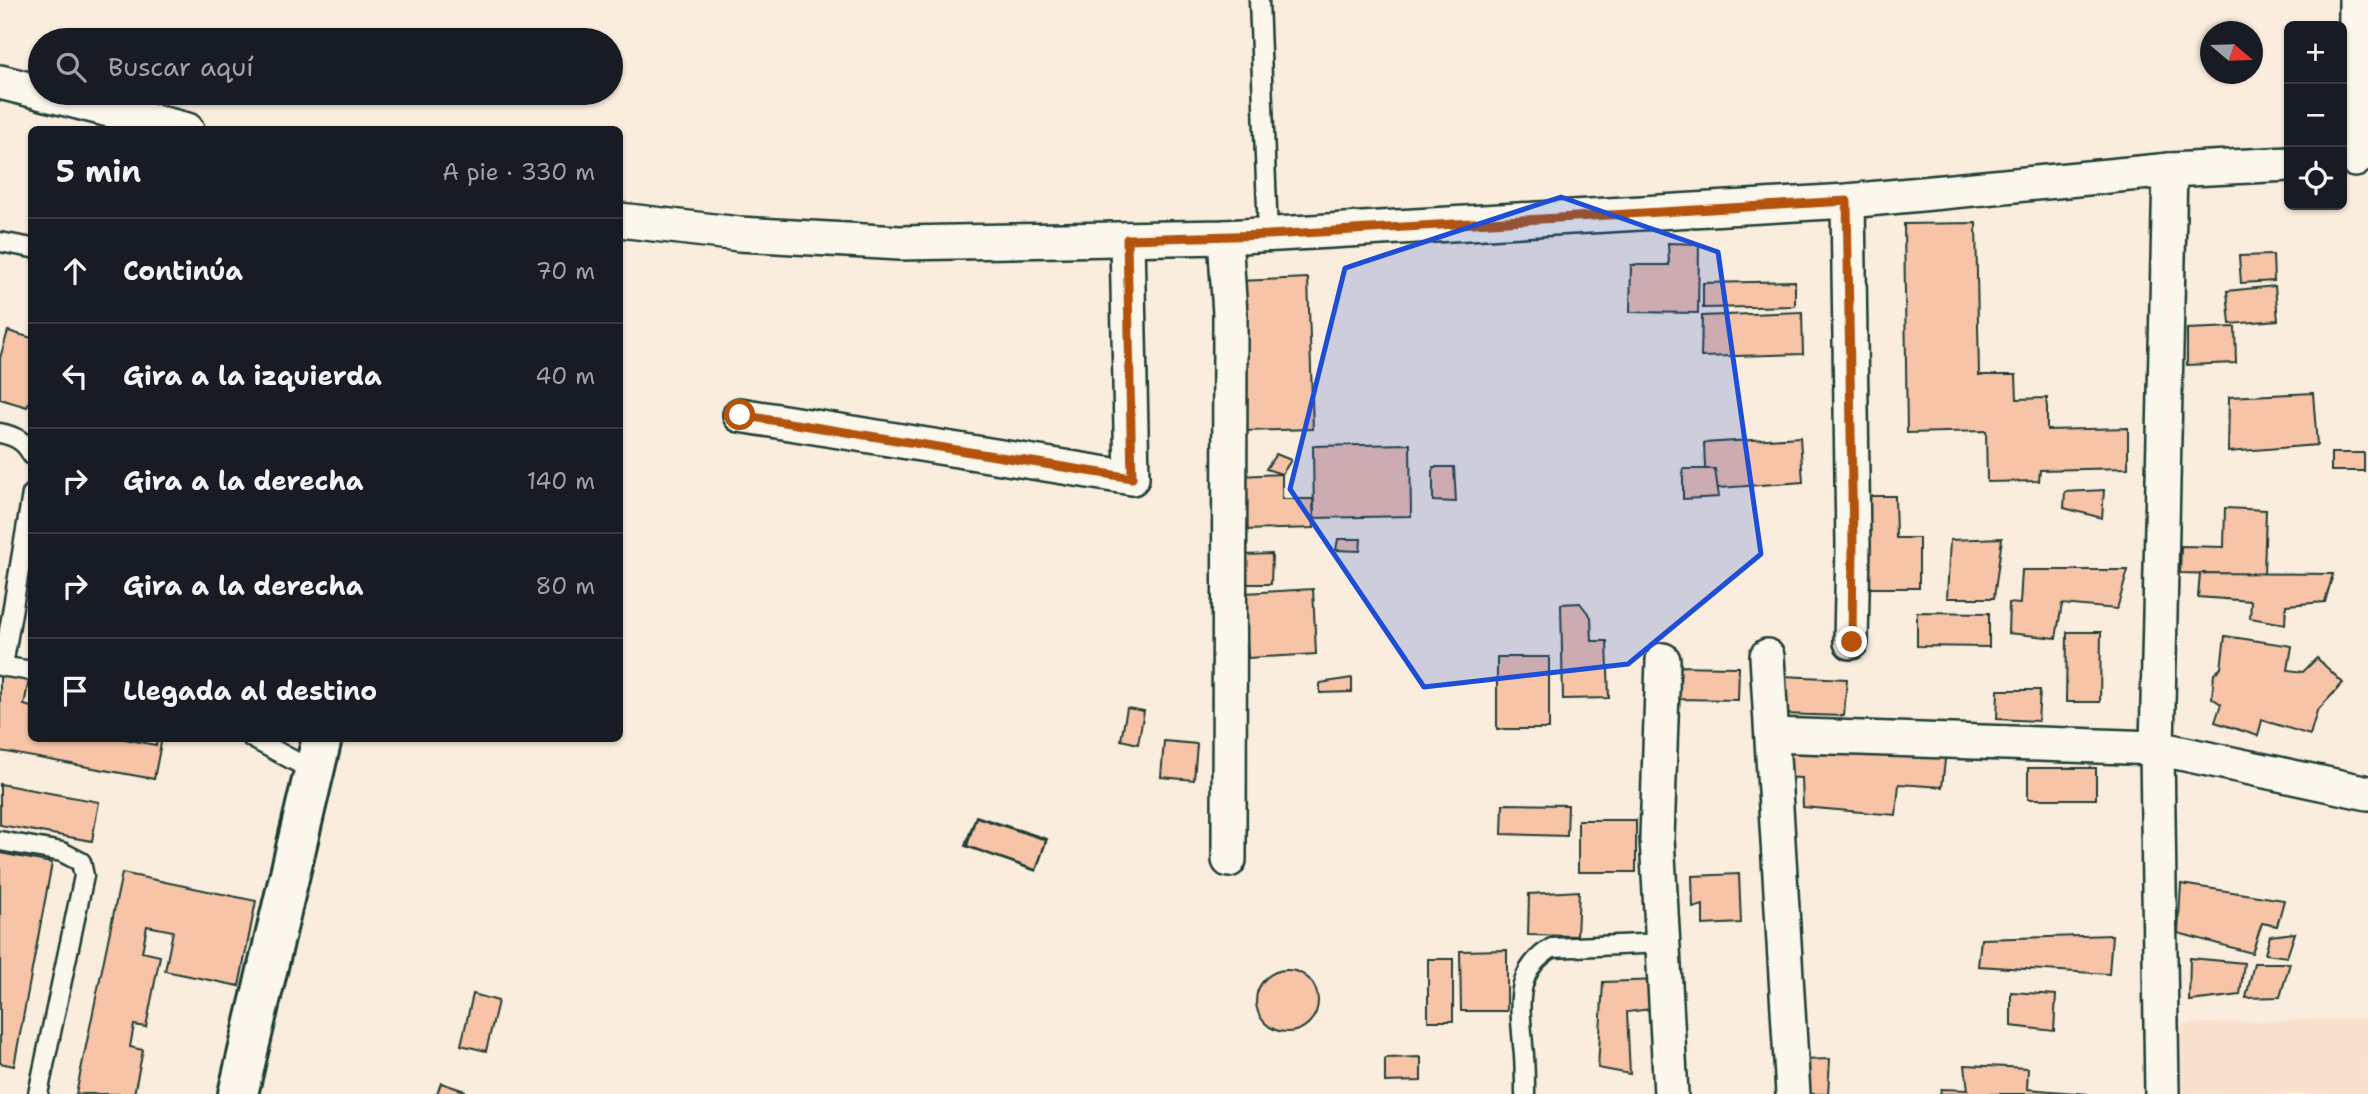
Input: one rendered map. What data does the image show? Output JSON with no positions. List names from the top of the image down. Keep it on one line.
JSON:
{"north":"right","page":{"map_buttons":["+","−"],"search":"Buscar aquí","heading":["5 min","A pie · 330 m"],"list":[["Continúa","70 m"],["Gira a la izquierda","40 m"],["Gira a la derecha","140 m"],["Gira a la derecha","80 m"],"Llegada al destino"]}}
